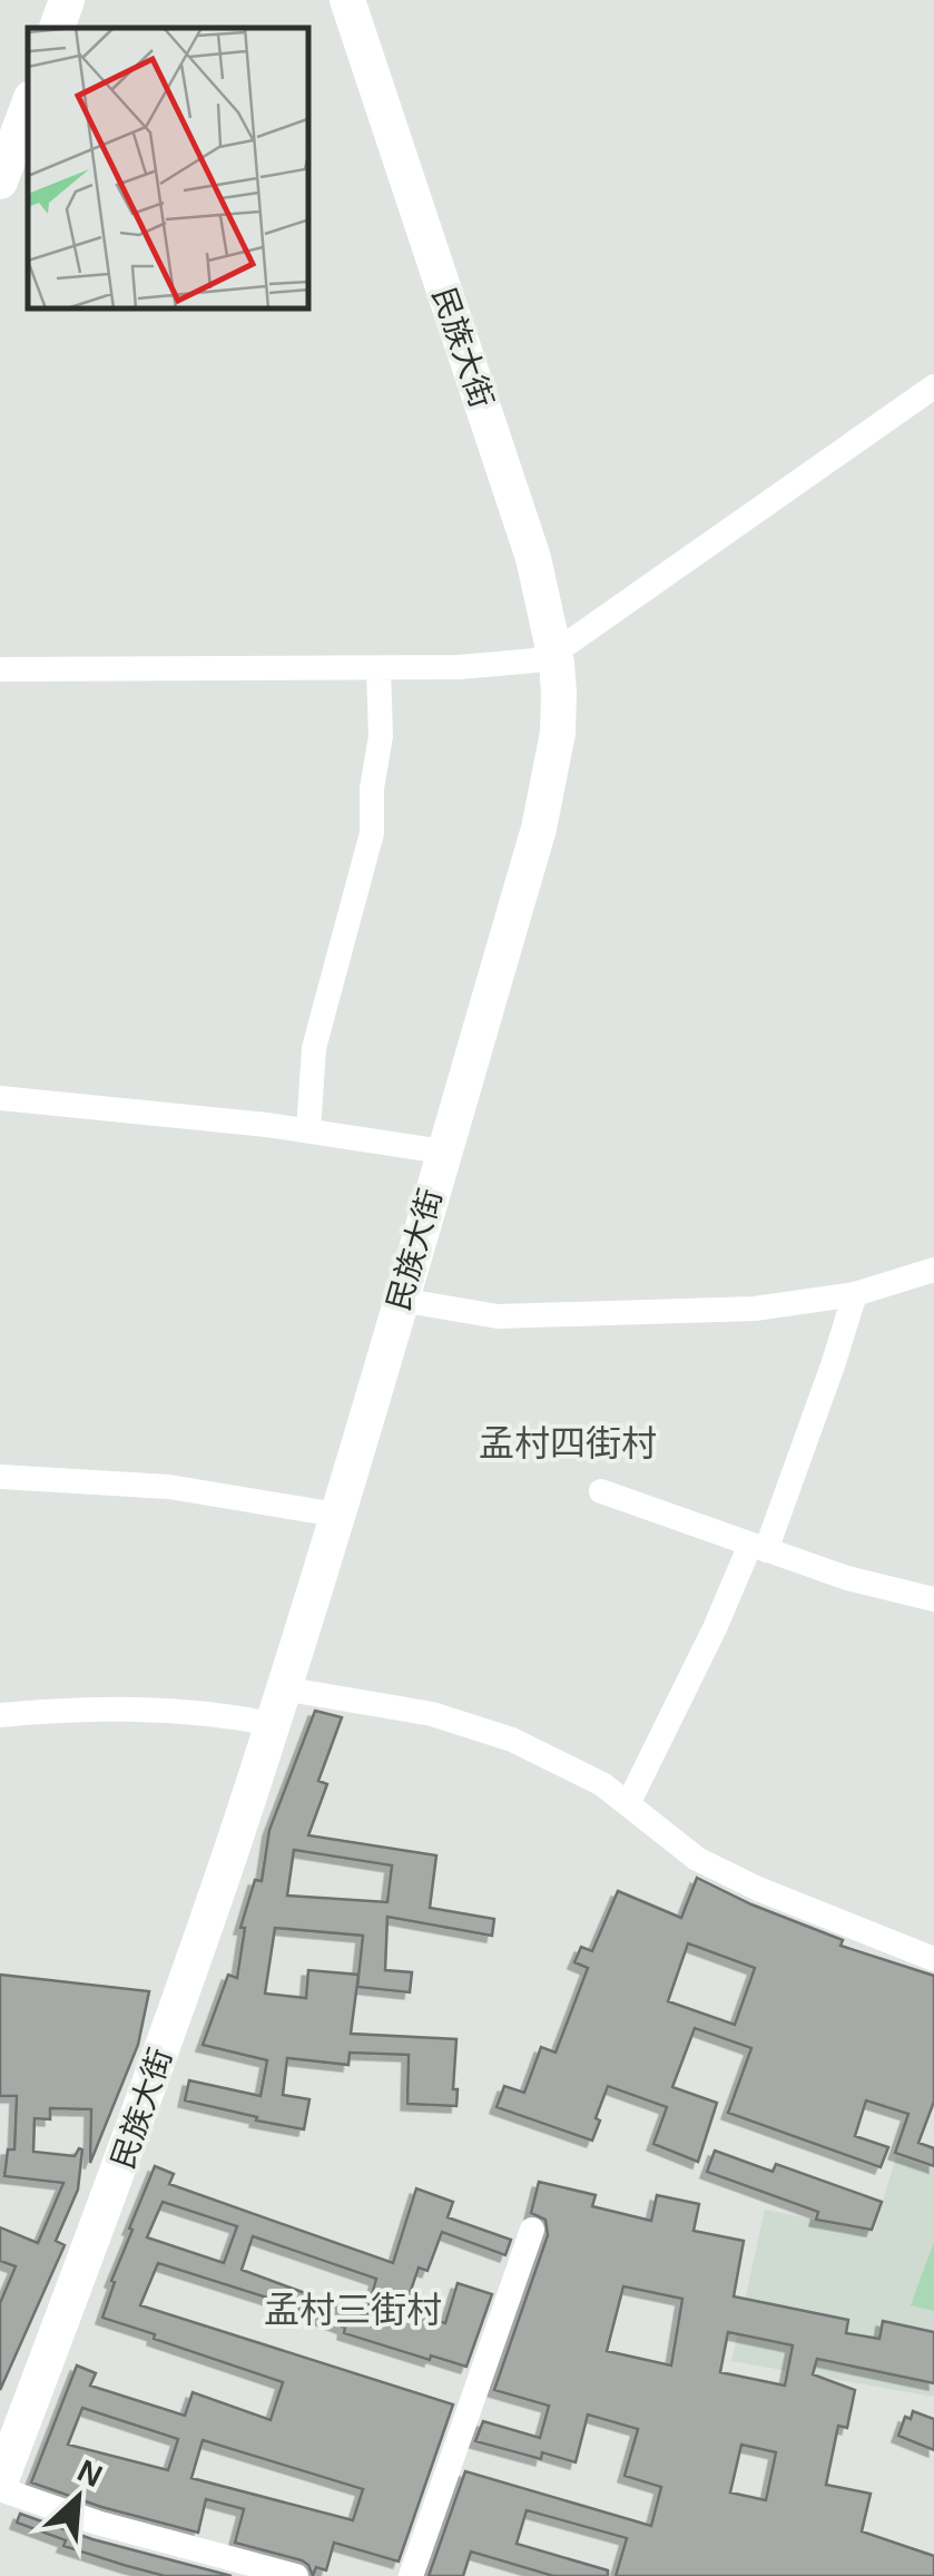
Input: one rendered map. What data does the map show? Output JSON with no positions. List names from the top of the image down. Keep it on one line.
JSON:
{"streets":{"main road":["民族大街"]},"districts":["孟村四街村","孟村三街村"],"north":"top right"}
